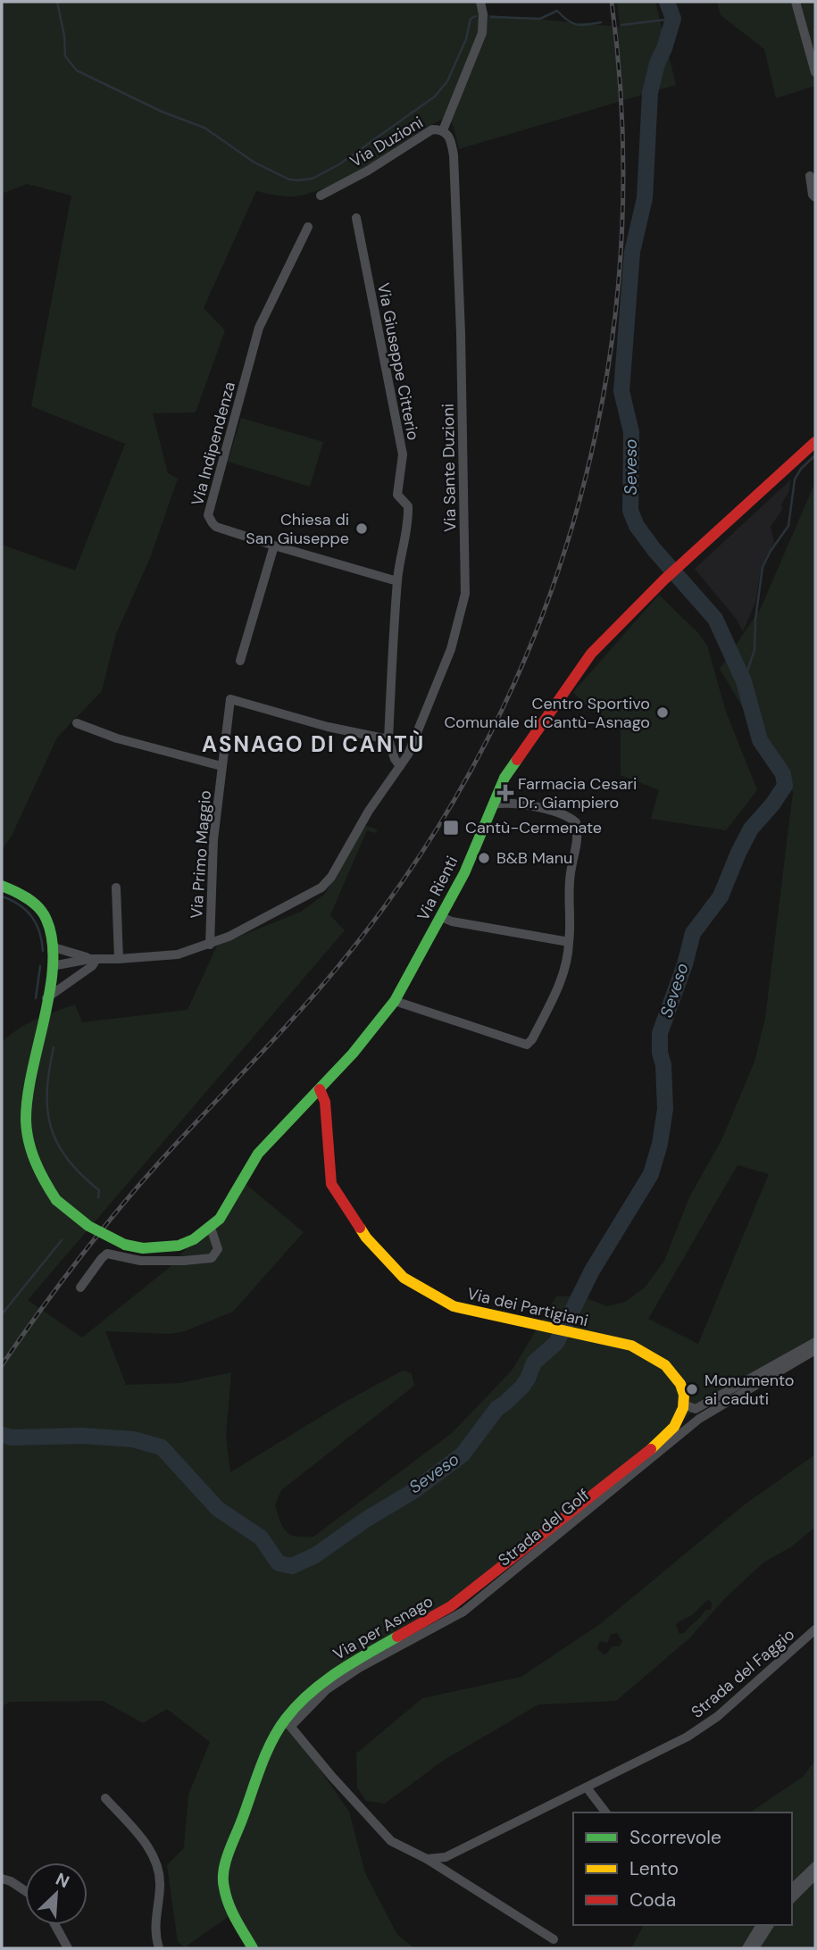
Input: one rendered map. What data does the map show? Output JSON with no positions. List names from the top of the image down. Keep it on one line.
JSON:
{"streets":{"main road":["Via Rienti","Via dei Partigiani","Via per Asnago"],"street":["Via Duzioni","Via Giuseppe Citterio","Via Indipendenza","Via Sante Duzioni","Via Primo Maggio","Strada del Golf","Strada del Faggio"]},"crossings":[["Via Duzioni","Via Sante Duzioni"],["Via Giuseppe Citterio","Via Indipendenza"],["Via Sante Duzioni","Via Primo Maggio"],["Via Rienti","Via dei Partigiani"],["Via dei Partigiani","Via per Asnago"],["Strada del Golf","Via per Asnago"]],"districts":["ASNAGO DI CANTÙ"],"water":["Seveso"],"places":{"other":["Chiesa di San Giuseppe","Centro Sportivo Comunale di Cantù-Asnago","B&B Manu","Monumento ai caduti"],"health":["Farmacia Cesari Dr. Giampiero"],"transit":["Cantù-Cermenate"]},"legend":["Scorrevole","Lento","Coda"],"north":"top right"}
